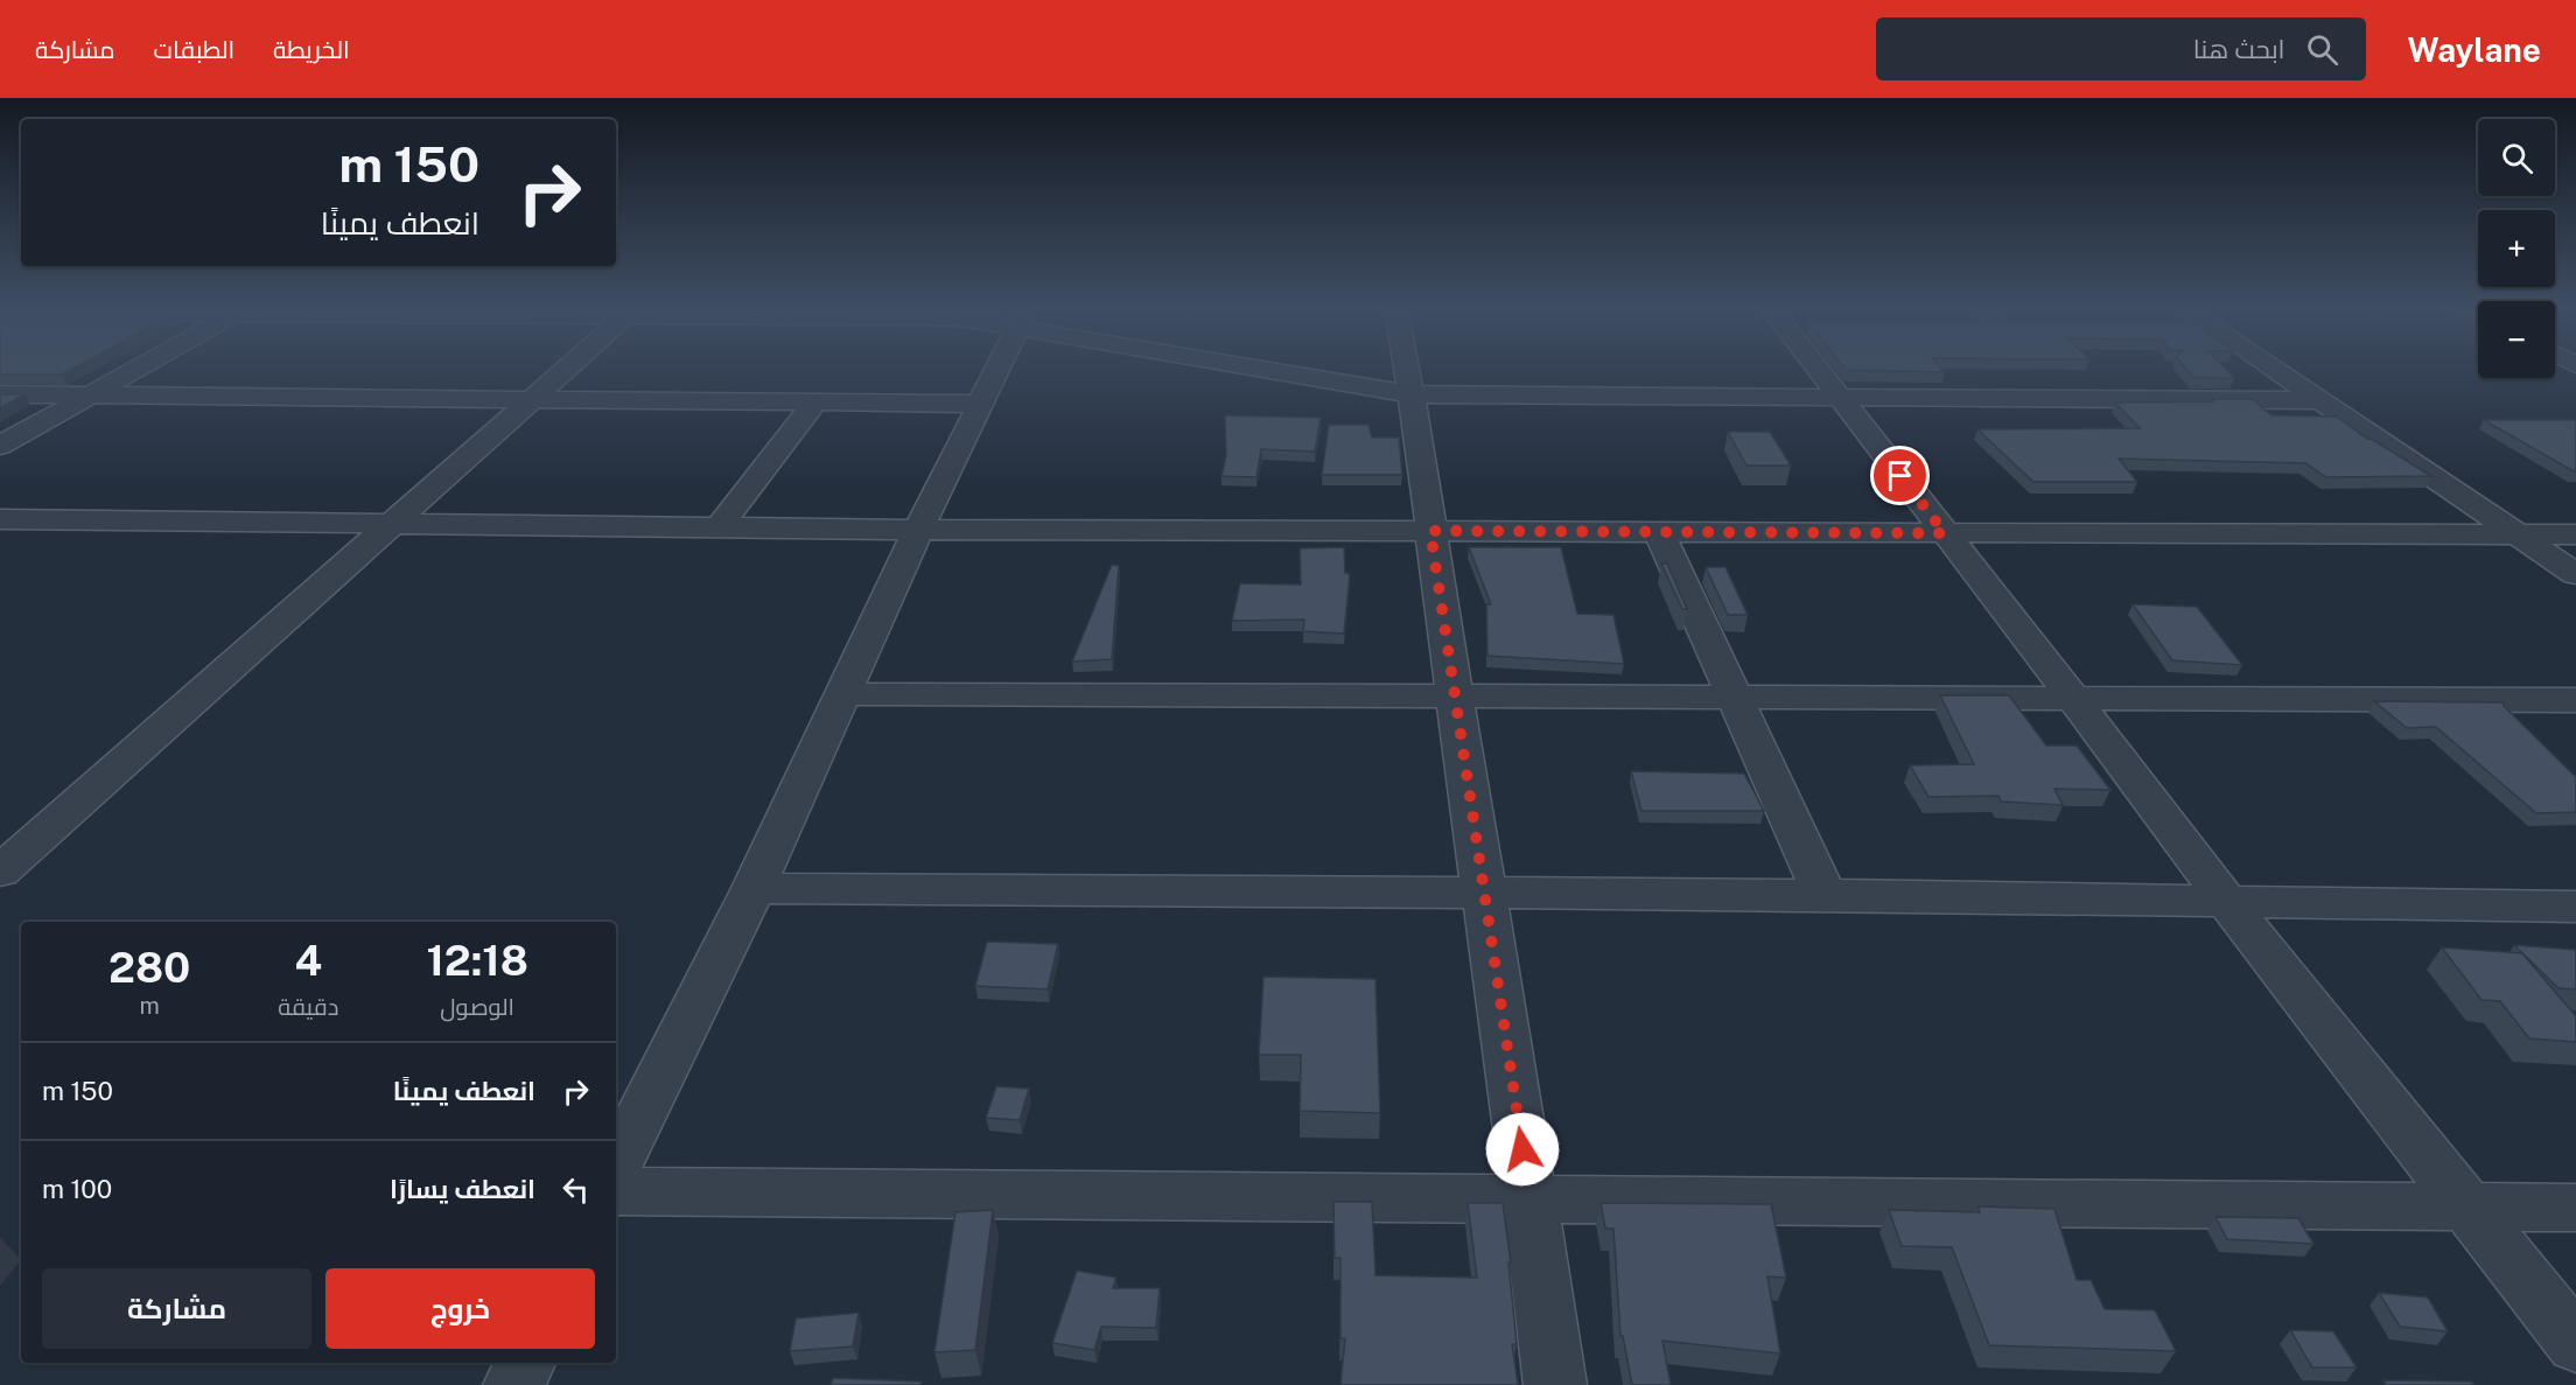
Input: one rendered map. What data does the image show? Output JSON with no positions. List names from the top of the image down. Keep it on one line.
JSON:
{"page":{"header":"Waylane","search":"ابحث هنا","nav":["الخريطة","الطبقات","مشاركة"],"map_buttons":["+","−"],"turn":["150 m","انعطف يمينًا"],"eta":["12:18","الوصول","4","دقيقة","280","m"],"list":[{"name":"انعطف يمينًا","value":"150 m"},{"name":"انعطف يسارًا","value":"100 m"}],"buttons":["خروج","مشاركة"]}}
